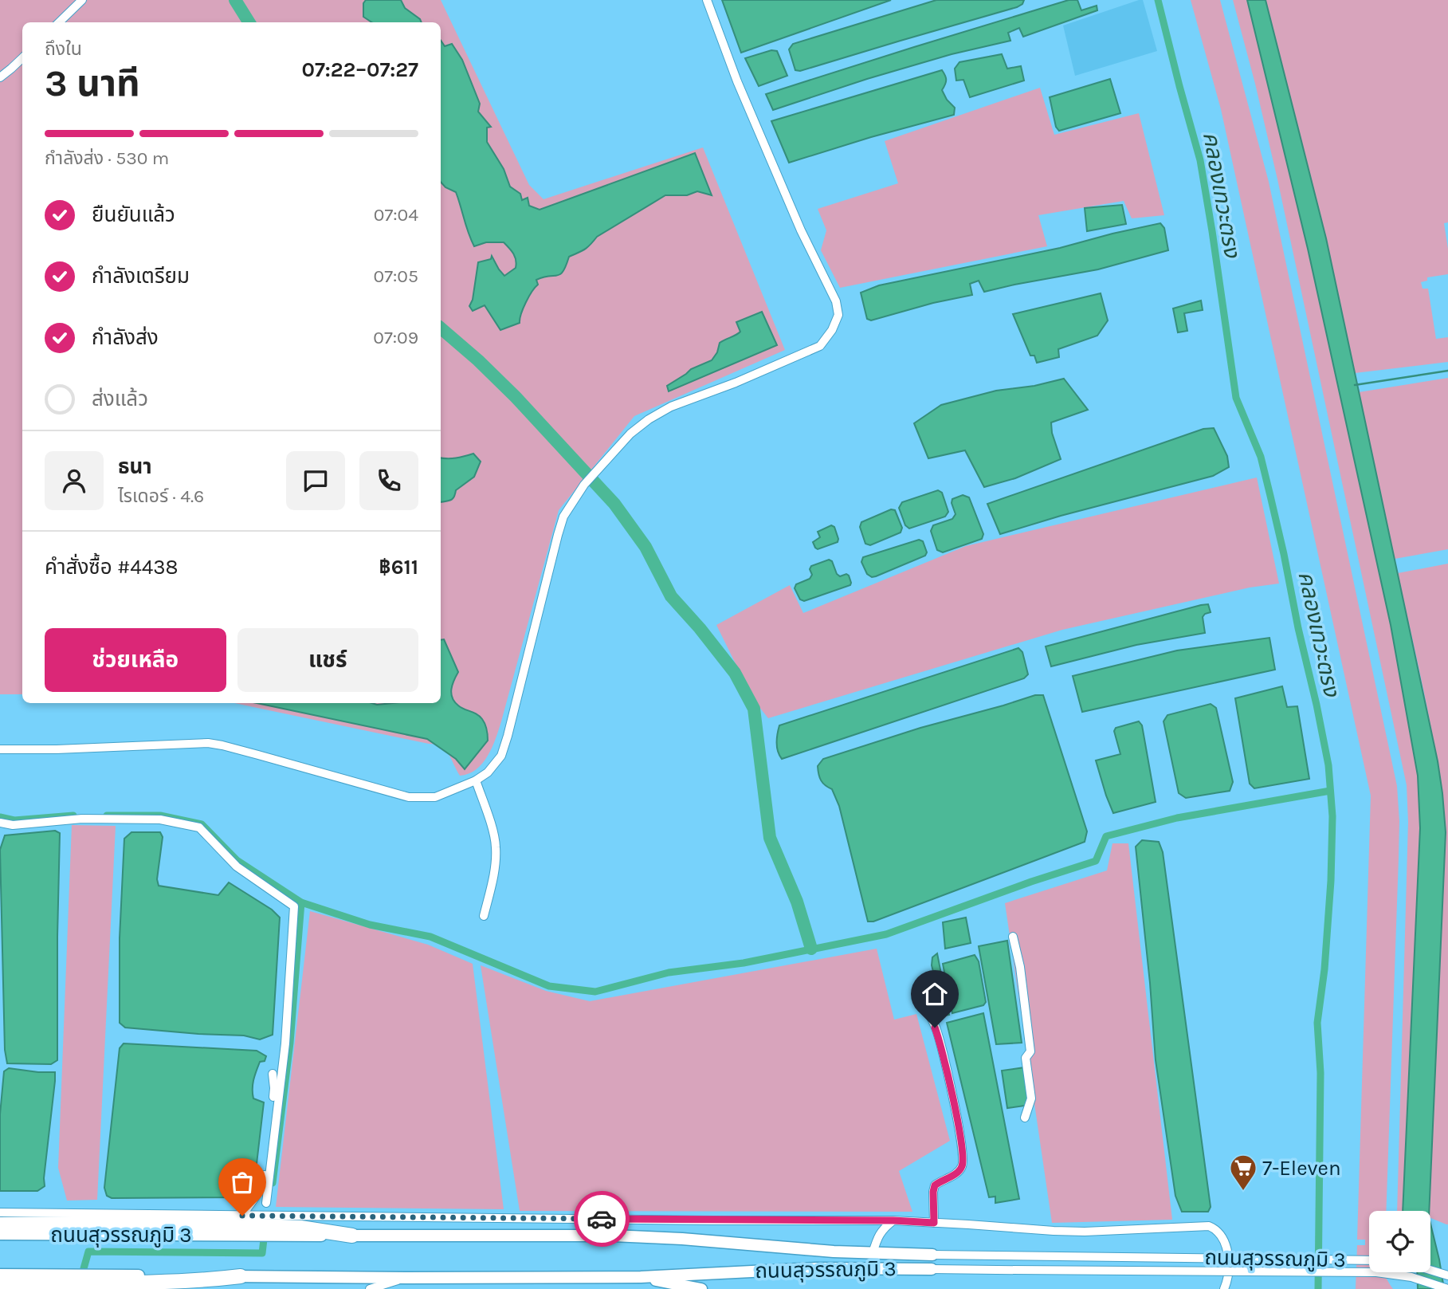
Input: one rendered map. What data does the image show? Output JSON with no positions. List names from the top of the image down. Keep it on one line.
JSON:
{"streets":{"main road":["ถนนสุวรรณภูมิ 3"]},"water":["คลองเทวะตรง"],"places":{"supermarket":["7-Eleven"]},"page":{"heading":["3 นาที","ถึงใน","07:22–07:27"],"panel":["ธนา","ไรเดอร์ · 4.6","คำสั่งซื้อ #4438","฿611"],"bar":"กำลังส่ง · 530 m","list":[["ยืนยันแล้ว","07:04"],["กำลังเตรียม","07:05"],["กำลังส่ง","07:09"],"ส่งแล้ว"],"buttons":["ช่วยเหลือ","แชร์"]}}
